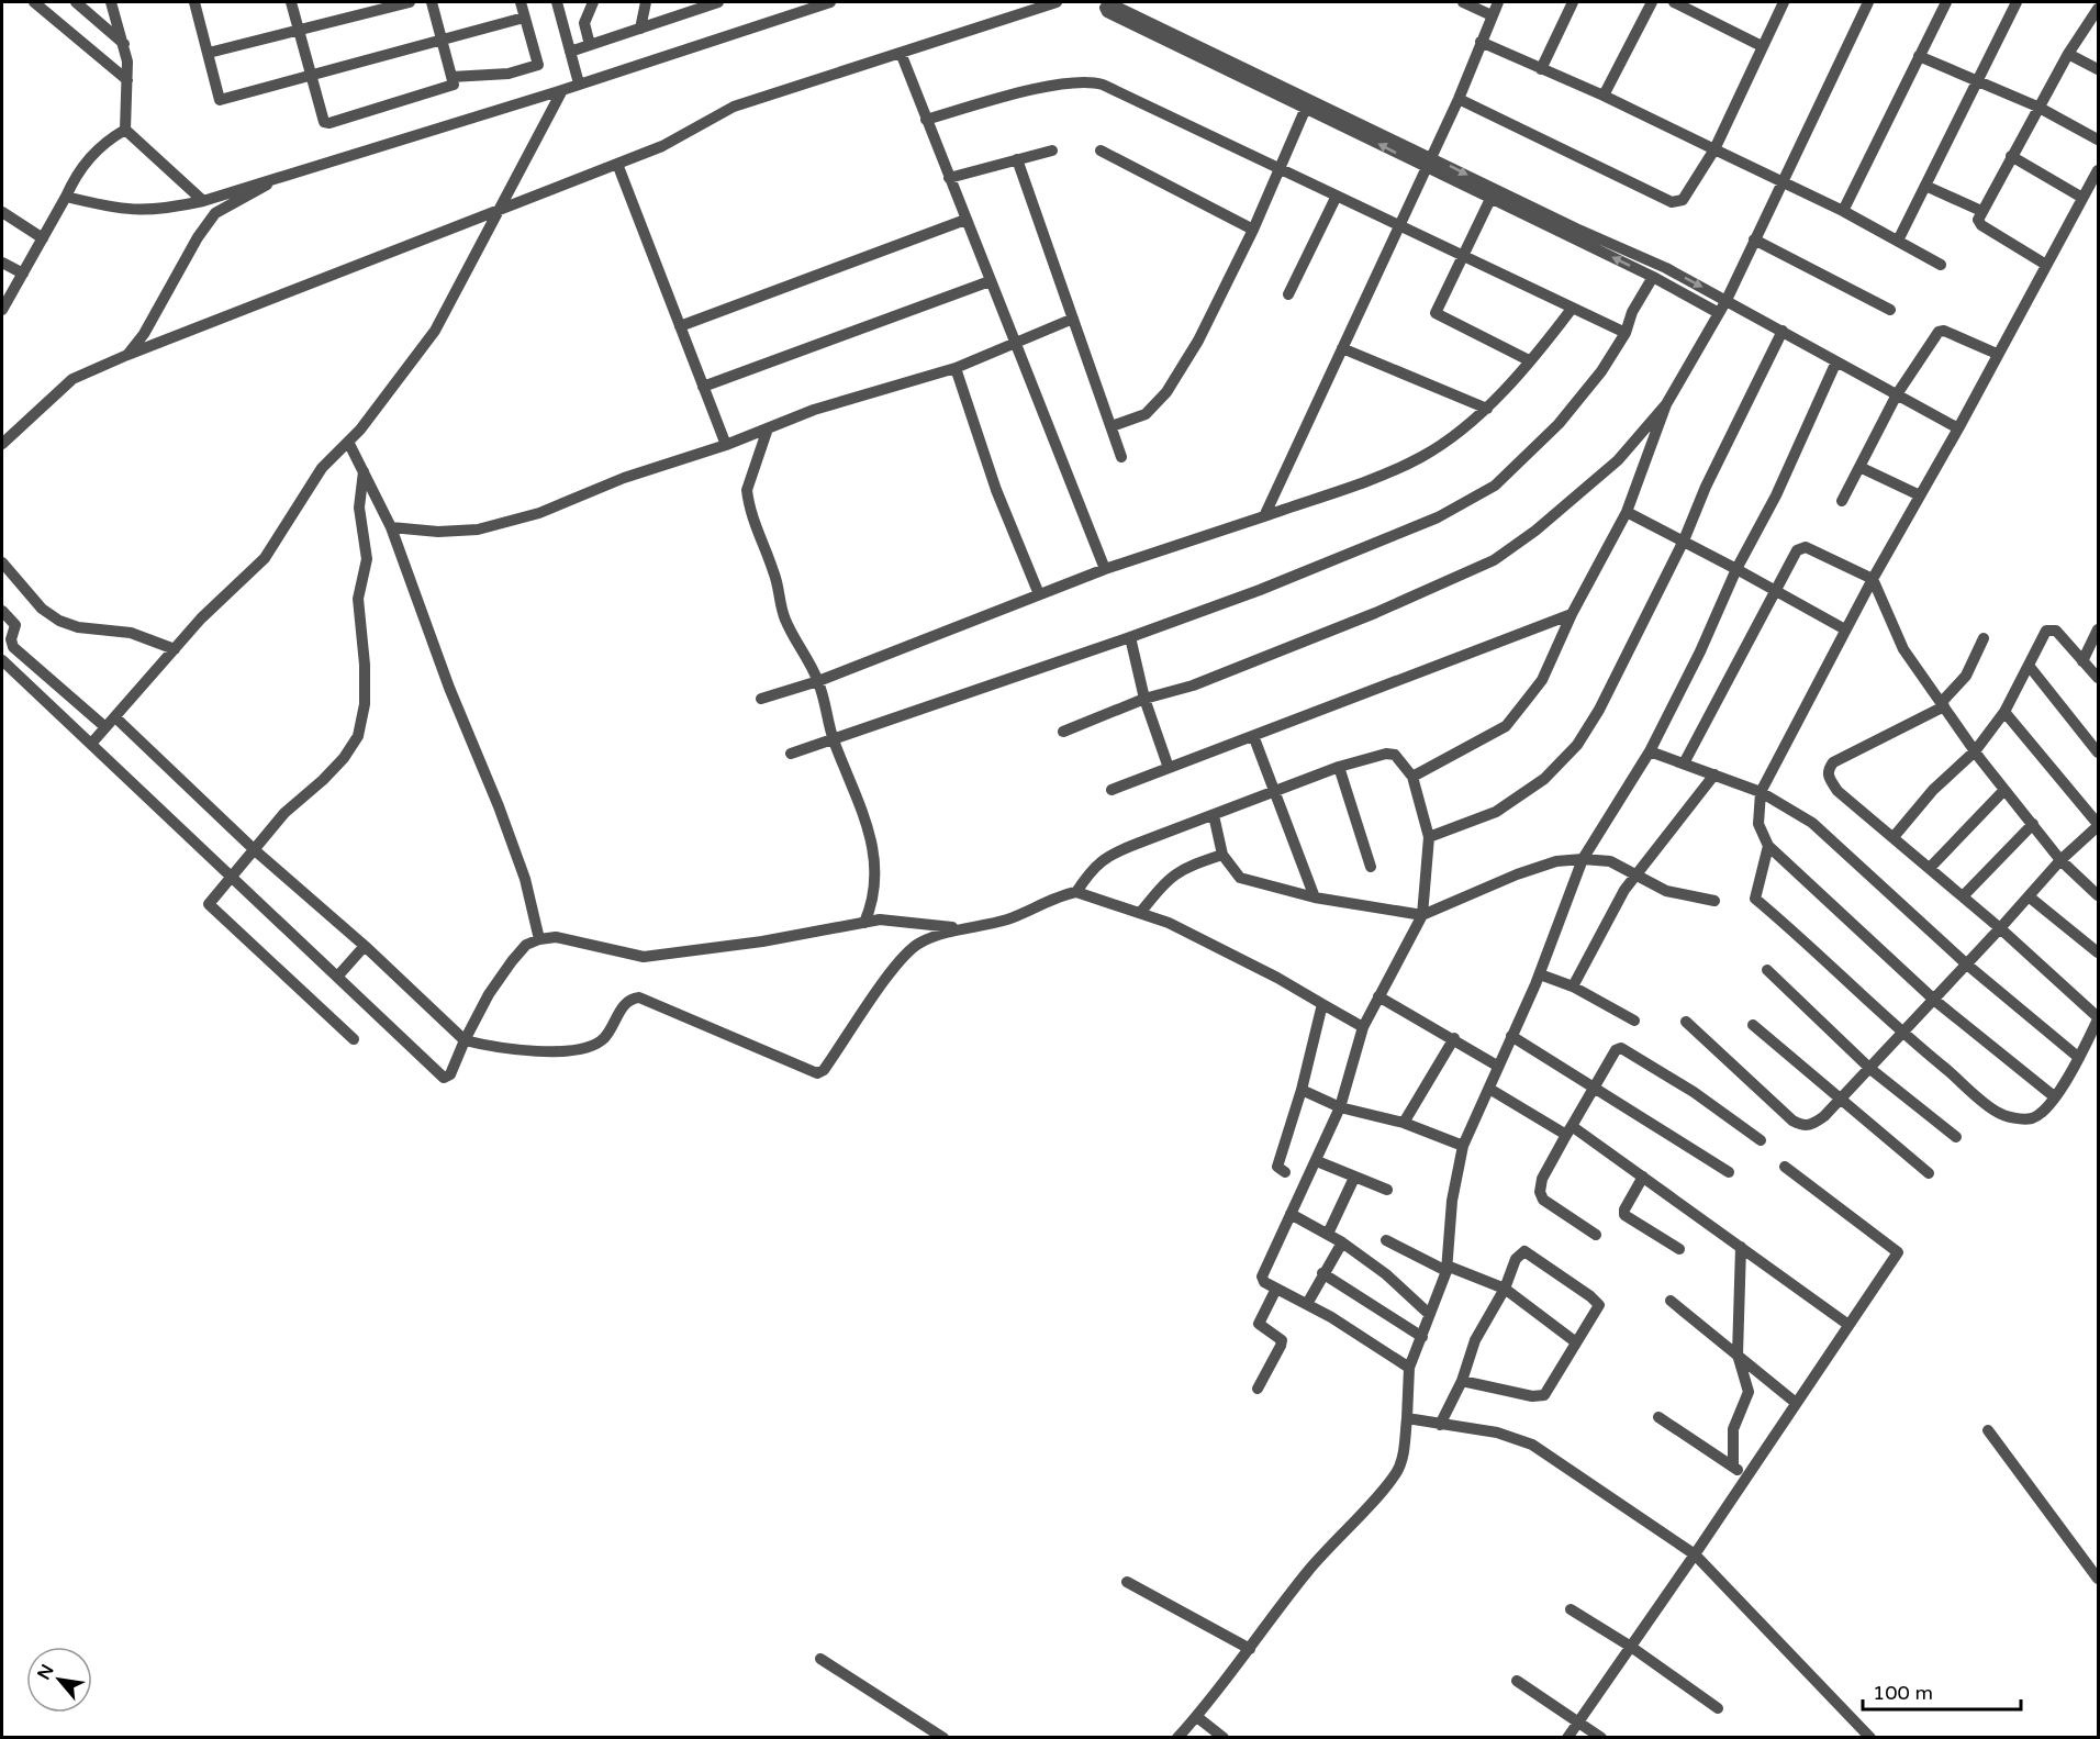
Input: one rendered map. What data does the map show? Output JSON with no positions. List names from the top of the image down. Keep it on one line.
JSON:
{"scale_bar":"100 m","north":"top left"}
